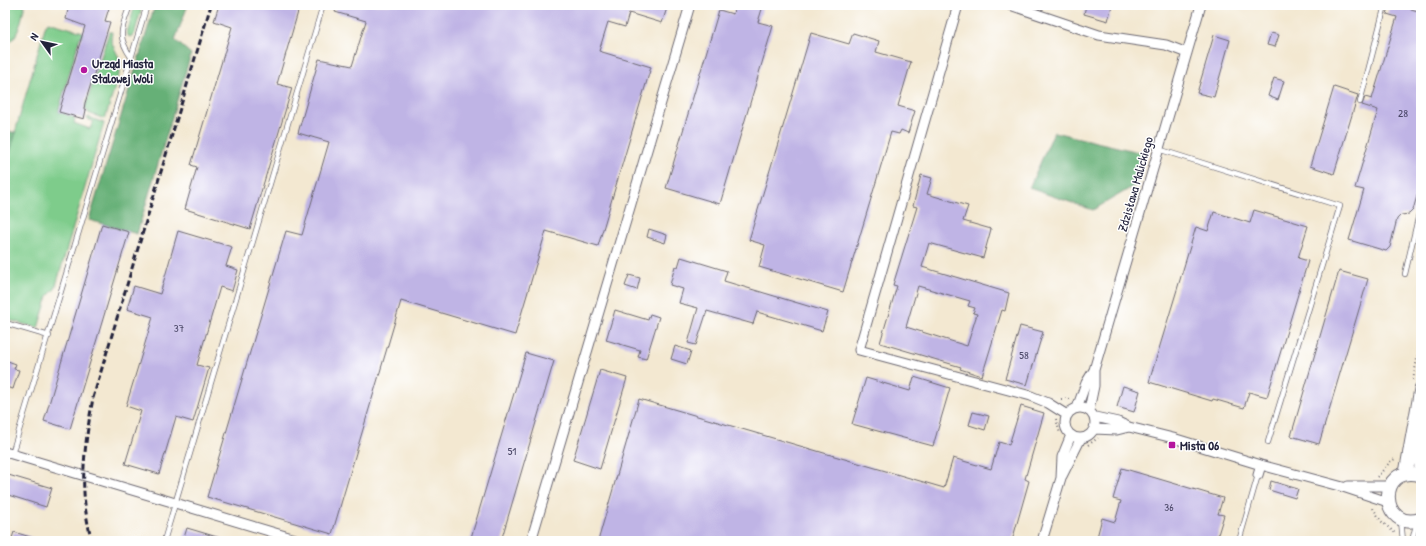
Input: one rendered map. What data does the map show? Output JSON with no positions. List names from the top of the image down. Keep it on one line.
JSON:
{"streets":{"street":["Zdzisława Malickiego"]},"places":{"other":["Urząd Miasta Stalowej Woli"],"transit":["Mista 06"]},"house_numbers":["28","37","58","51","36"],"north":"top left"}
